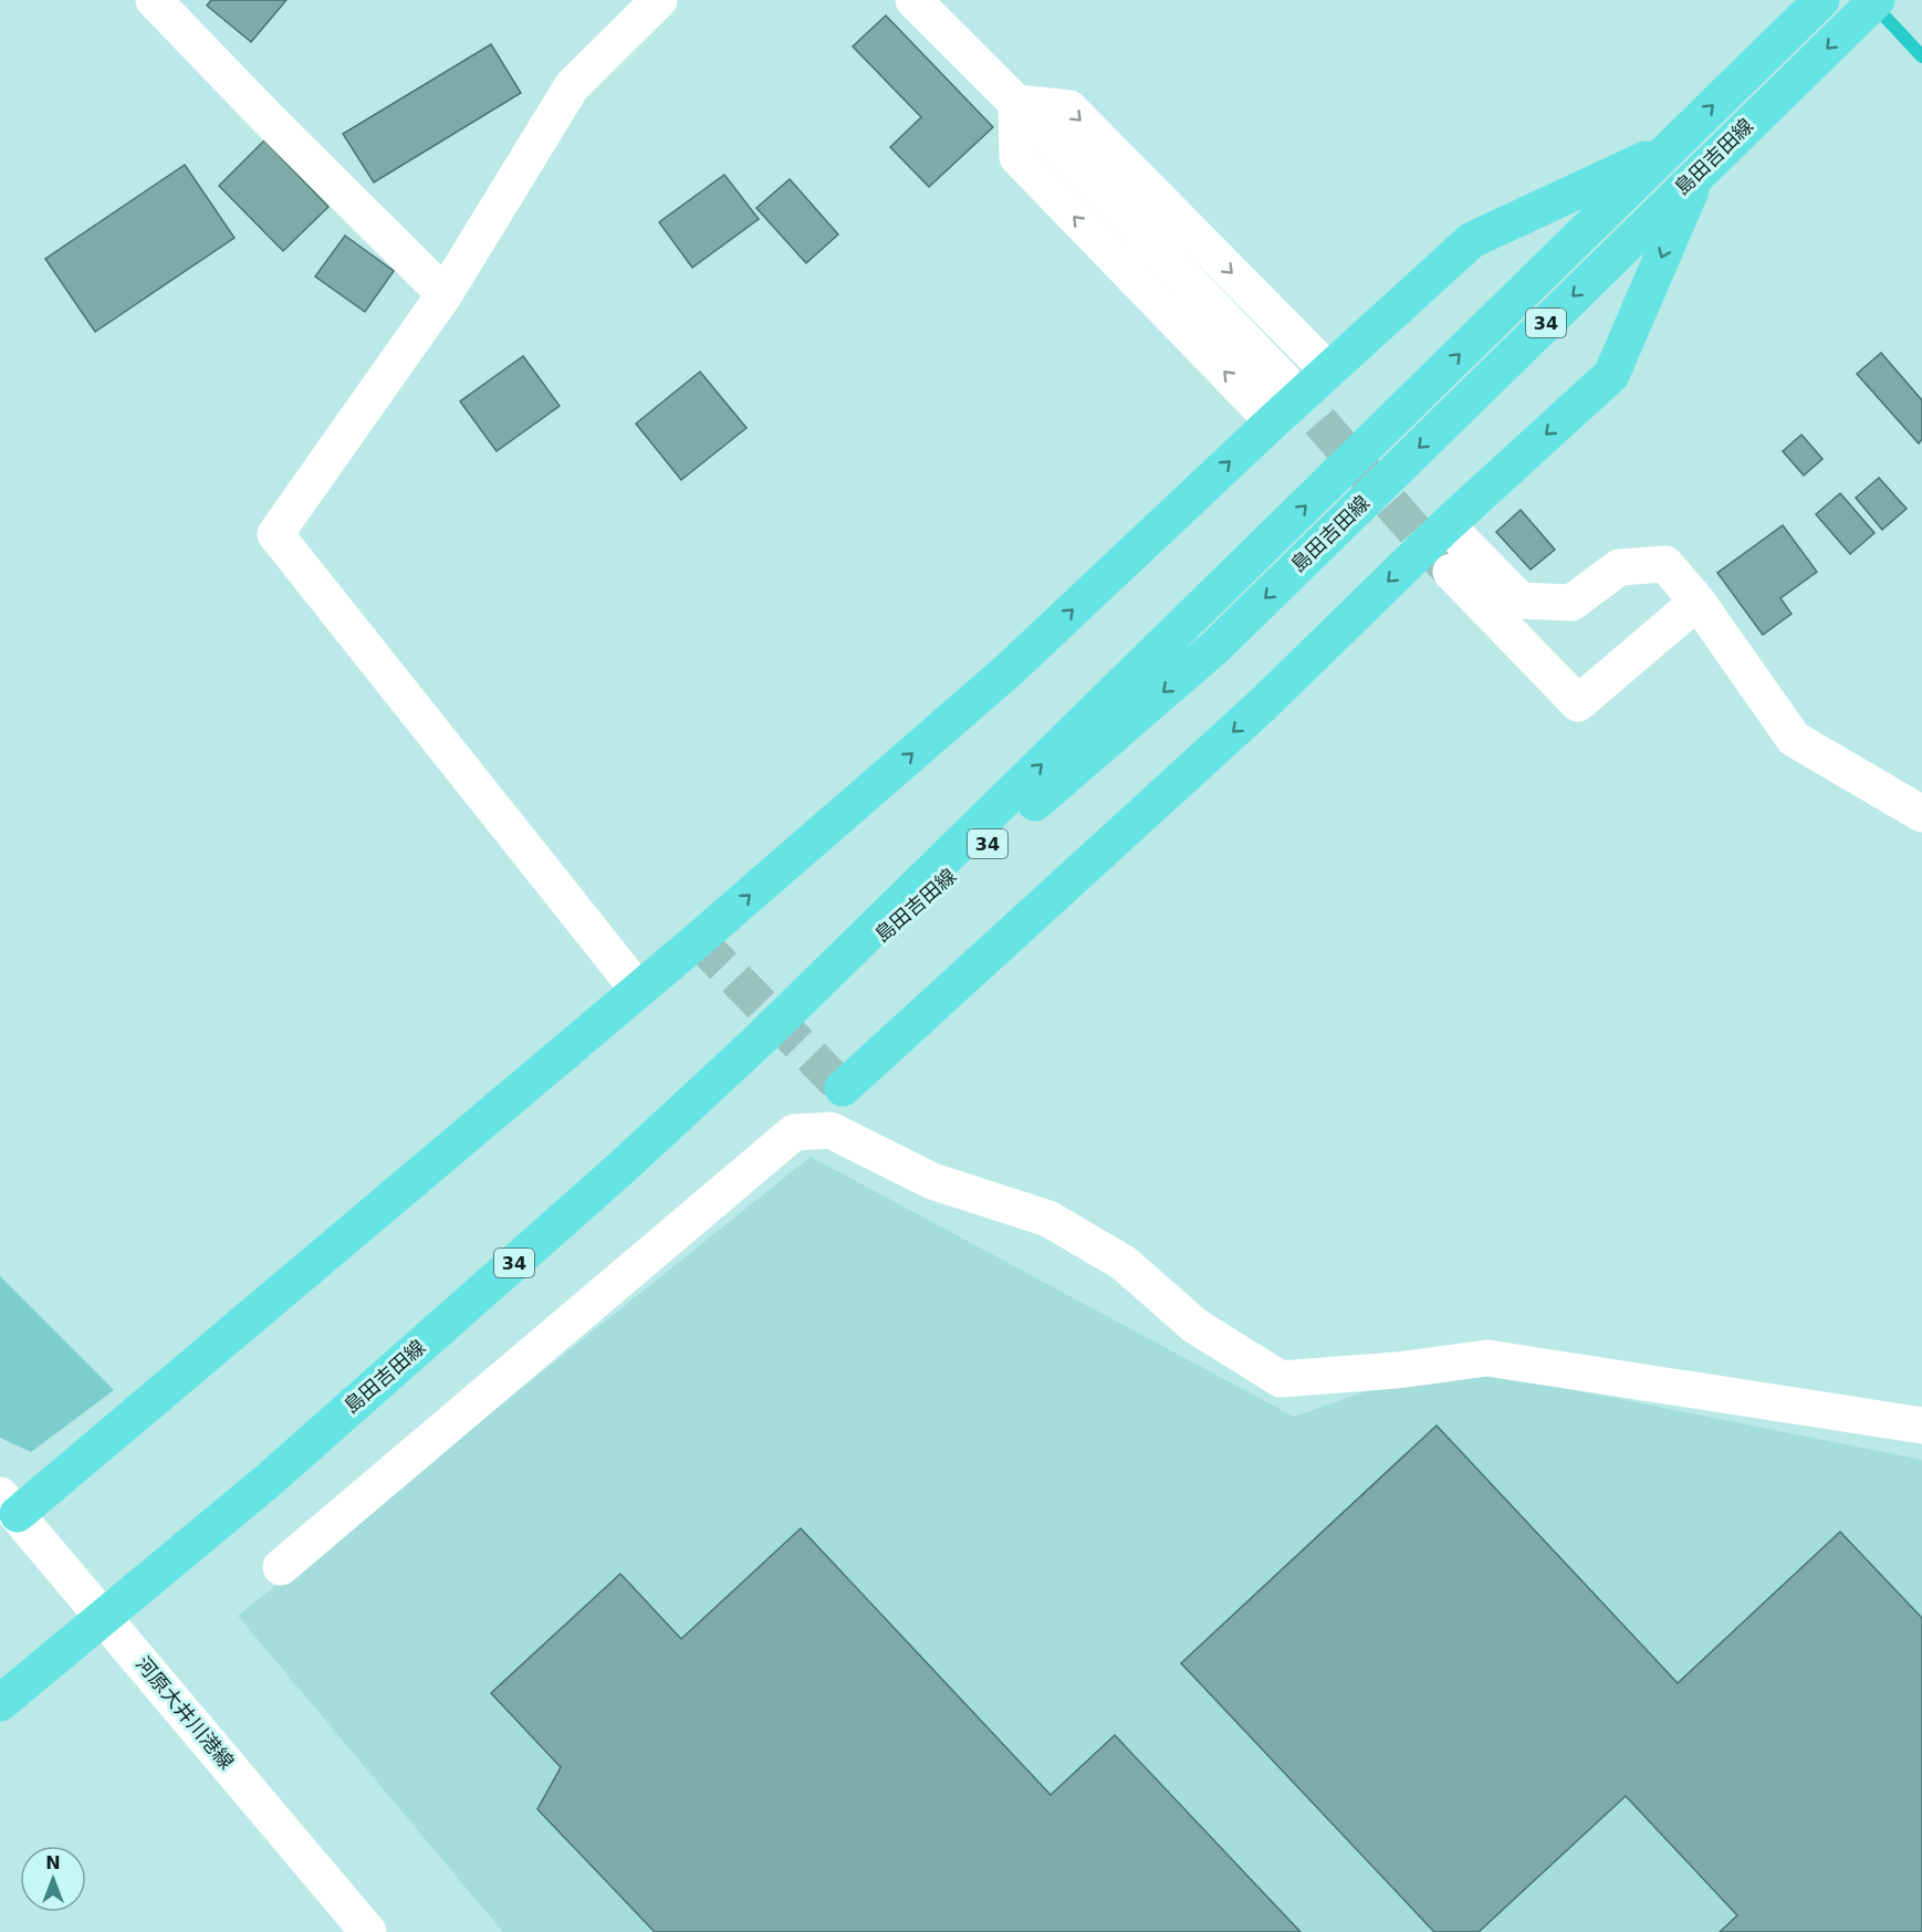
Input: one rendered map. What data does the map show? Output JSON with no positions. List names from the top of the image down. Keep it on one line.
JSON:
{"streets":{"main road":["島田吉田線","34"],"street":["河原大井川港線"]},"north":"top"}
